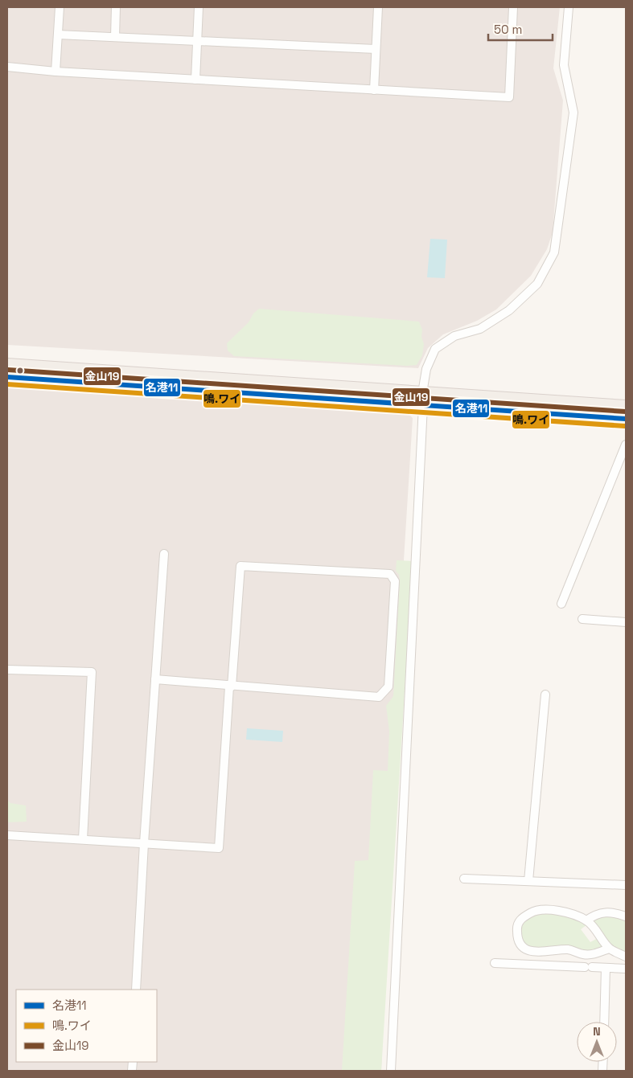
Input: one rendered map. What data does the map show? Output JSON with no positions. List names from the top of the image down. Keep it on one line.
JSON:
{"lines":["transit line 金山19","transit line 名港11","transit line 鳴.ワイ"],"legend":["名港11","鳴.ワイ","金山19"],"scale_bar":"50 m","north":"top"}
